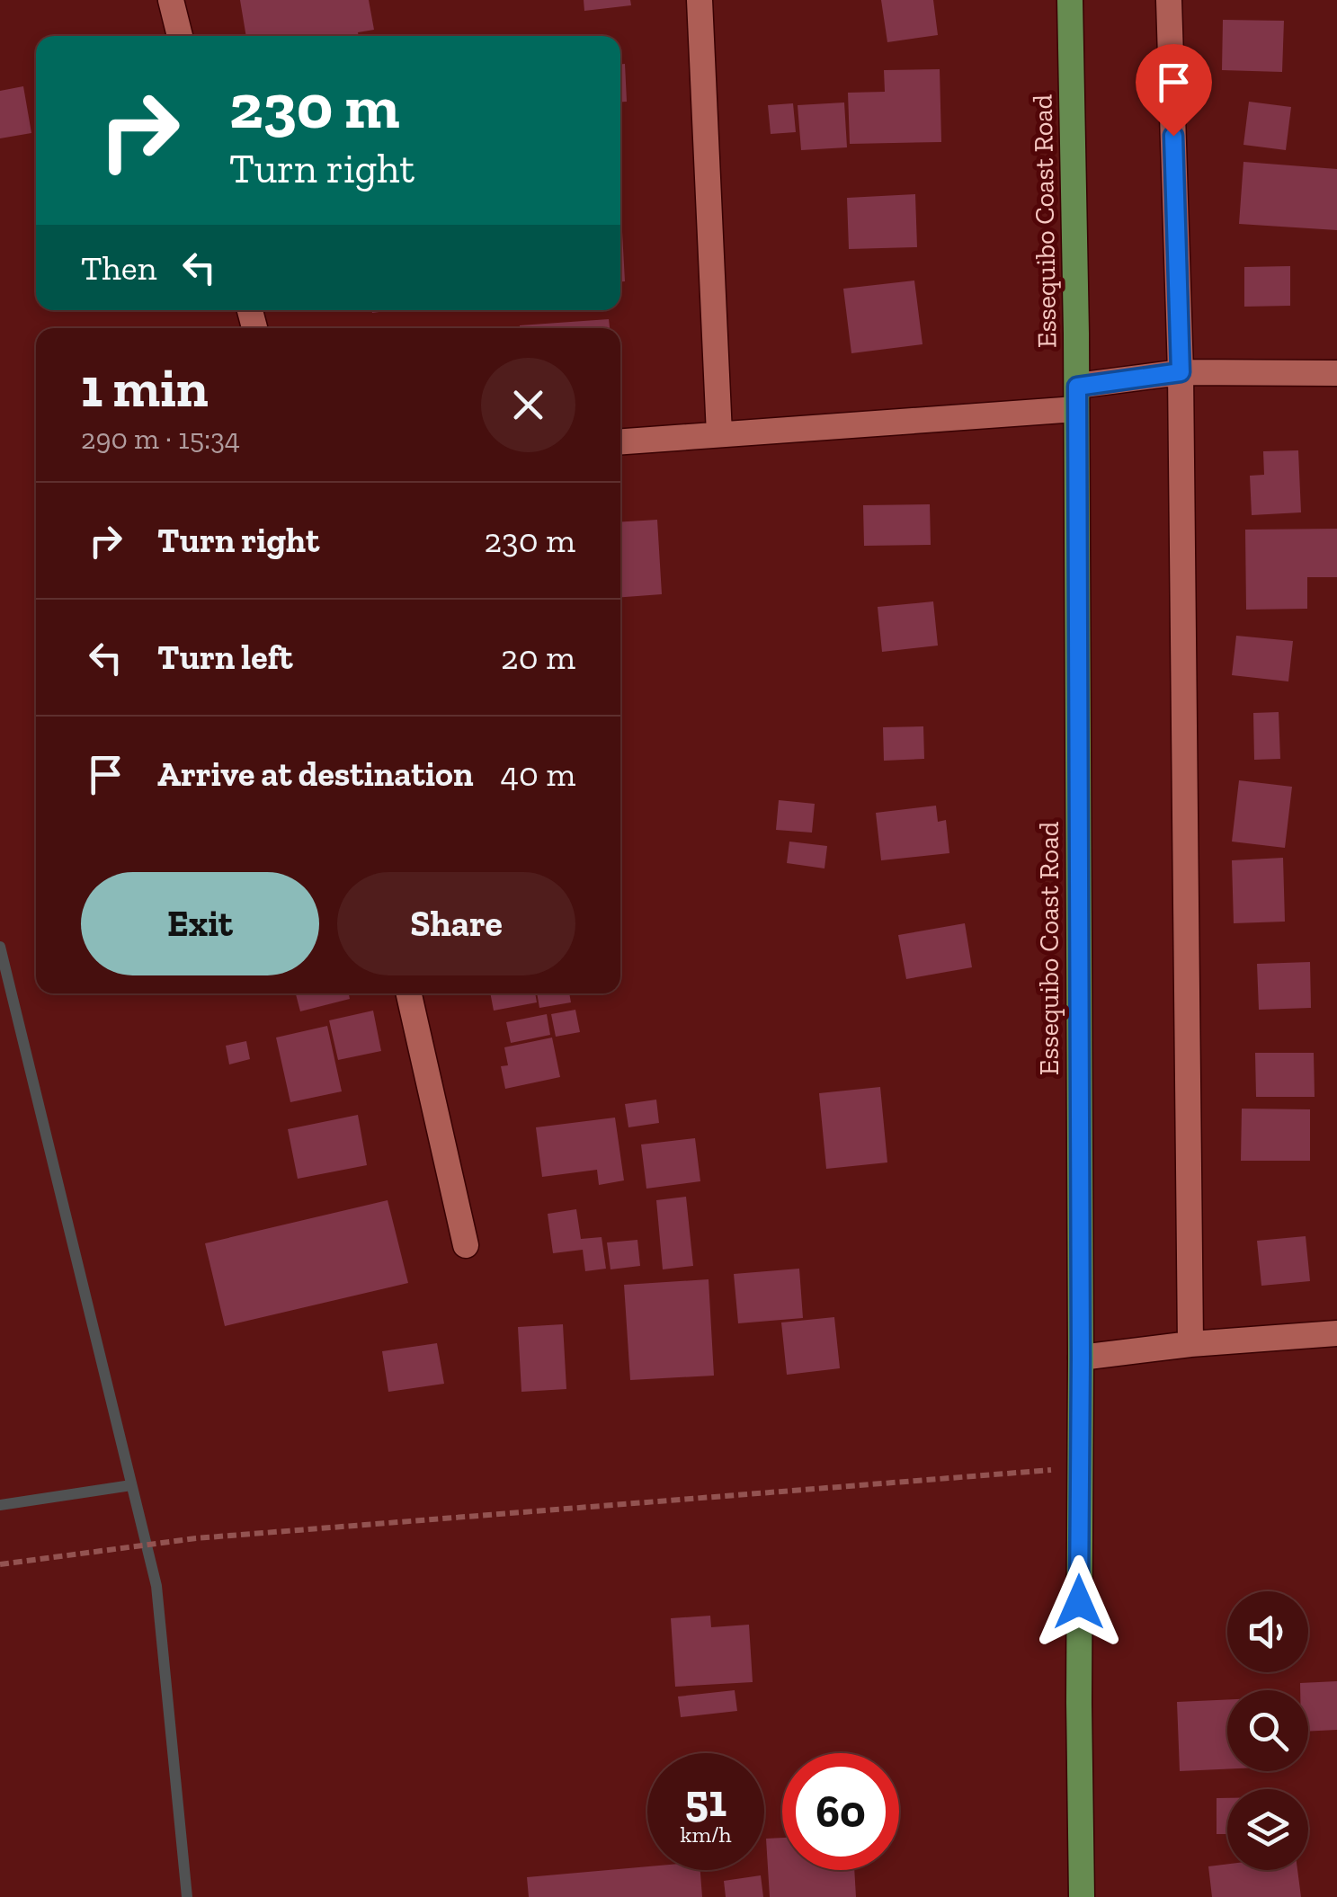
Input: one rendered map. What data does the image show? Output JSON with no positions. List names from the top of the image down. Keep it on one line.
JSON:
{"streets":{"main road":["Essequibo Coast Road"]},"page":{"turn":["230 m","Turn right"],"then":"Then","heading":["1 min","290 m · 15:34"],"list":[{"name":"Turn right","value":"230 m"},{"name":"Turn left","value":"20 m"},{"name":"Arrive at destination","value":"40 m"}],"buttons":["Exit","Share"],"speed":"51 km/h","limit":"60"}}
